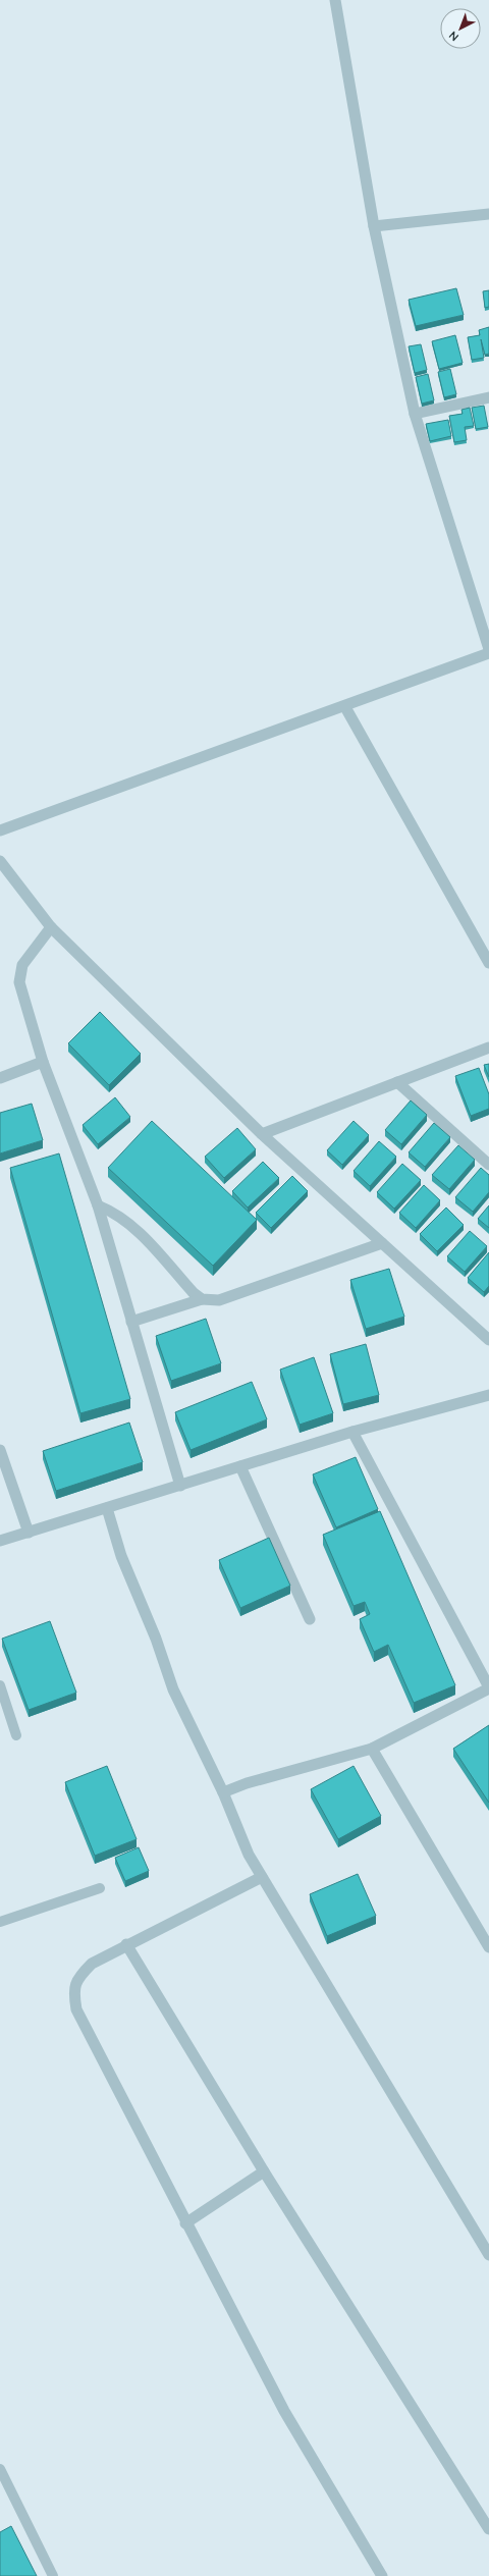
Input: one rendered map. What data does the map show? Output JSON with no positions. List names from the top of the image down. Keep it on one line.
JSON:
{"north":"bottom left"}
